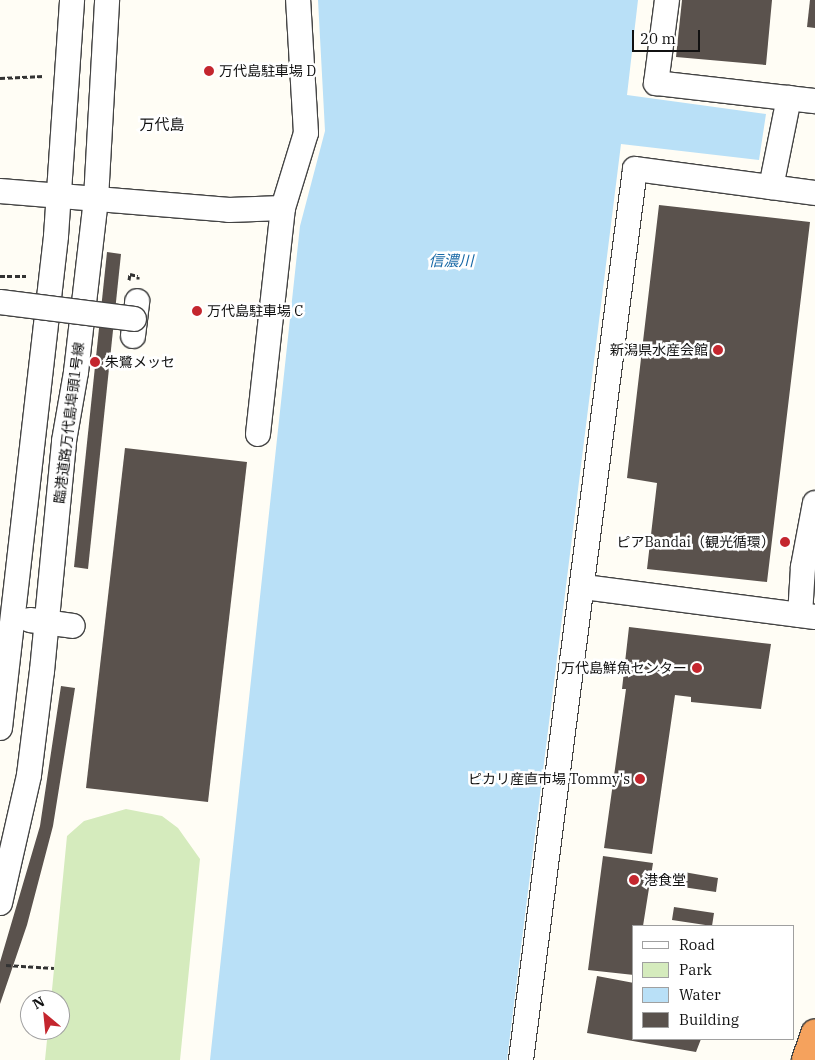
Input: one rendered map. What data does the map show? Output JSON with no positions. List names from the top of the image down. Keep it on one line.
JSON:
{"streets":{"street":["臨港道路万代島埠頭1号線"]},"districts":["万代島"],"water":["信濃川"],"places":["万代島駐車場 D","万代島駐車場 C","新潟県水産会館","朱鷺メッセ","ピアBandai（観光循環）","万代島鮮魚センター","ピカリ産直市場 Tommy's","港食堂"],"legend":["Road","Park","Water","Building"],"scale_bar":"20 m","north":"top left"}
